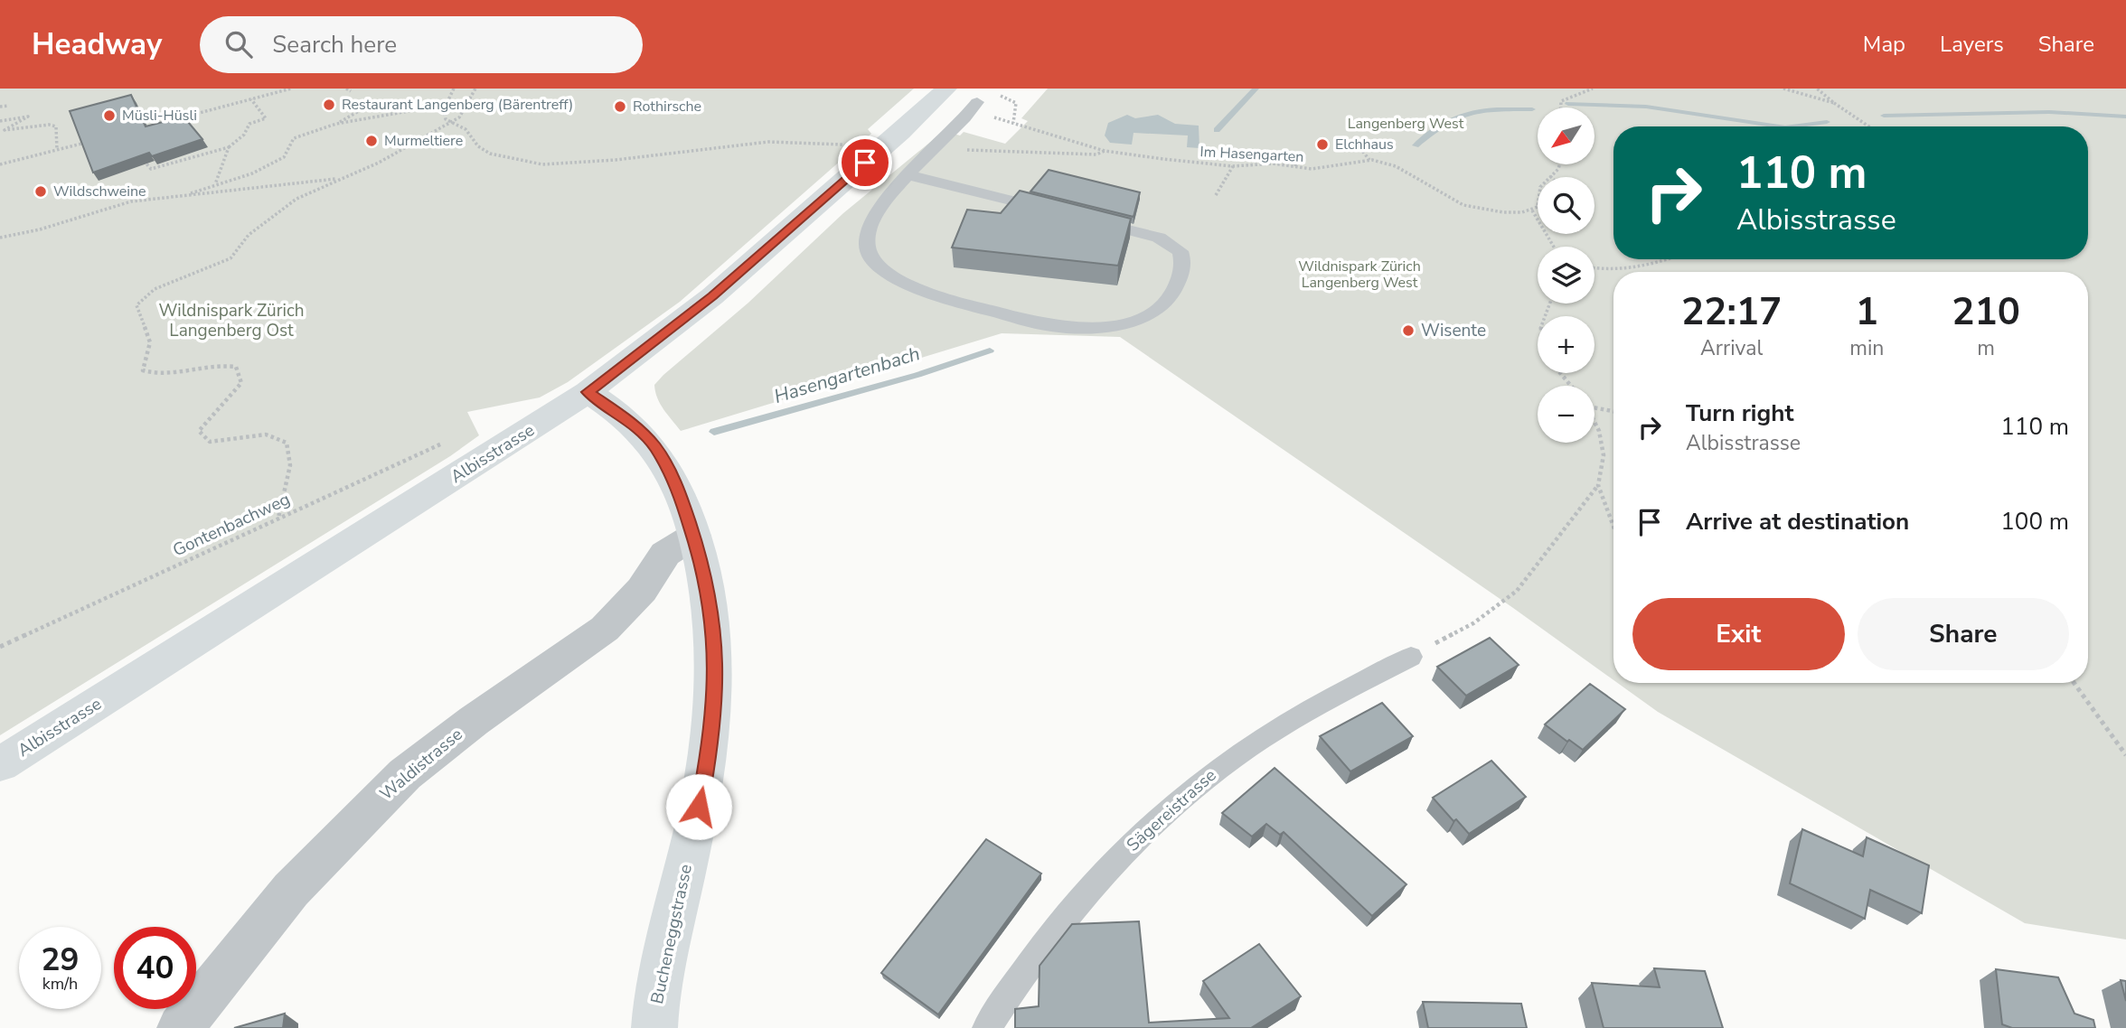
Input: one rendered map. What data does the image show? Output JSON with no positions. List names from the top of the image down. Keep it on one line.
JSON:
{"streets":{"main road":["Albisstrasse","Bucheneggstrasse"],"street":["Waldistrasse"],"lane":["Sägereistrasse"],"path":["Im Hasengarten","Gontenbachweg"]},"crossings":[["Albisstrasse","Bucheneggstrasse"],["Waldistrasse","Bucheneggstrasse"]],"water":["Hasengartenbach"],"parks":["Langenberg West","Wildnispark Zürich Langenberg West","Wildnispark Zürich Langenberg Ost"],"places":["Restaurant Langenberg (Bärentreff)","Rothirsche","Müsli-Hüsli","Murmeltiere","Elchhaus","Wildschweine","Wisente"],"north":"bottom left","page":{"header":"Headway","search":"Search here","nav":["Map","Layers","Share"],"map_buttons":["+","−"],"turn":["110 m","Albisstrasse"],"eta":["22:17","Arrival","1","min","210","m"],"list":[{"name":"Turn right","note":"Albisstrasse","value":"110 m"},{"name":"Arrive at destination","value":"100 m"}],"buttons":["Exit","Share"],"speed":"29 km/h","limit":"40"}}
